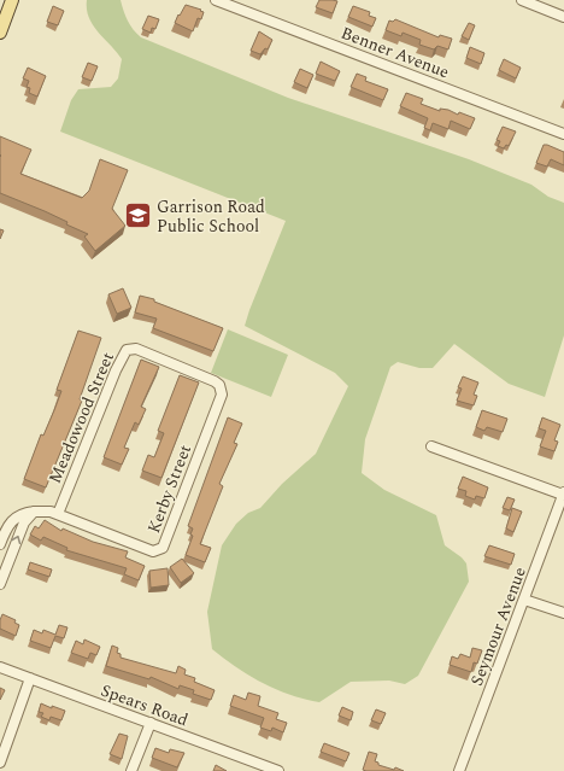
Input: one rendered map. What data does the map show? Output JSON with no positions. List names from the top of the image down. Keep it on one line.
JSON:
{"streets":{"street":["Benner Avenue","Meadowood Street","Kerby Street","Seymour Avenue","Spears Road"]},"crossings":[["Meadowood Street","Kerby Street"]],"places":{"school or university":["Garrison Road Public School"]}}
